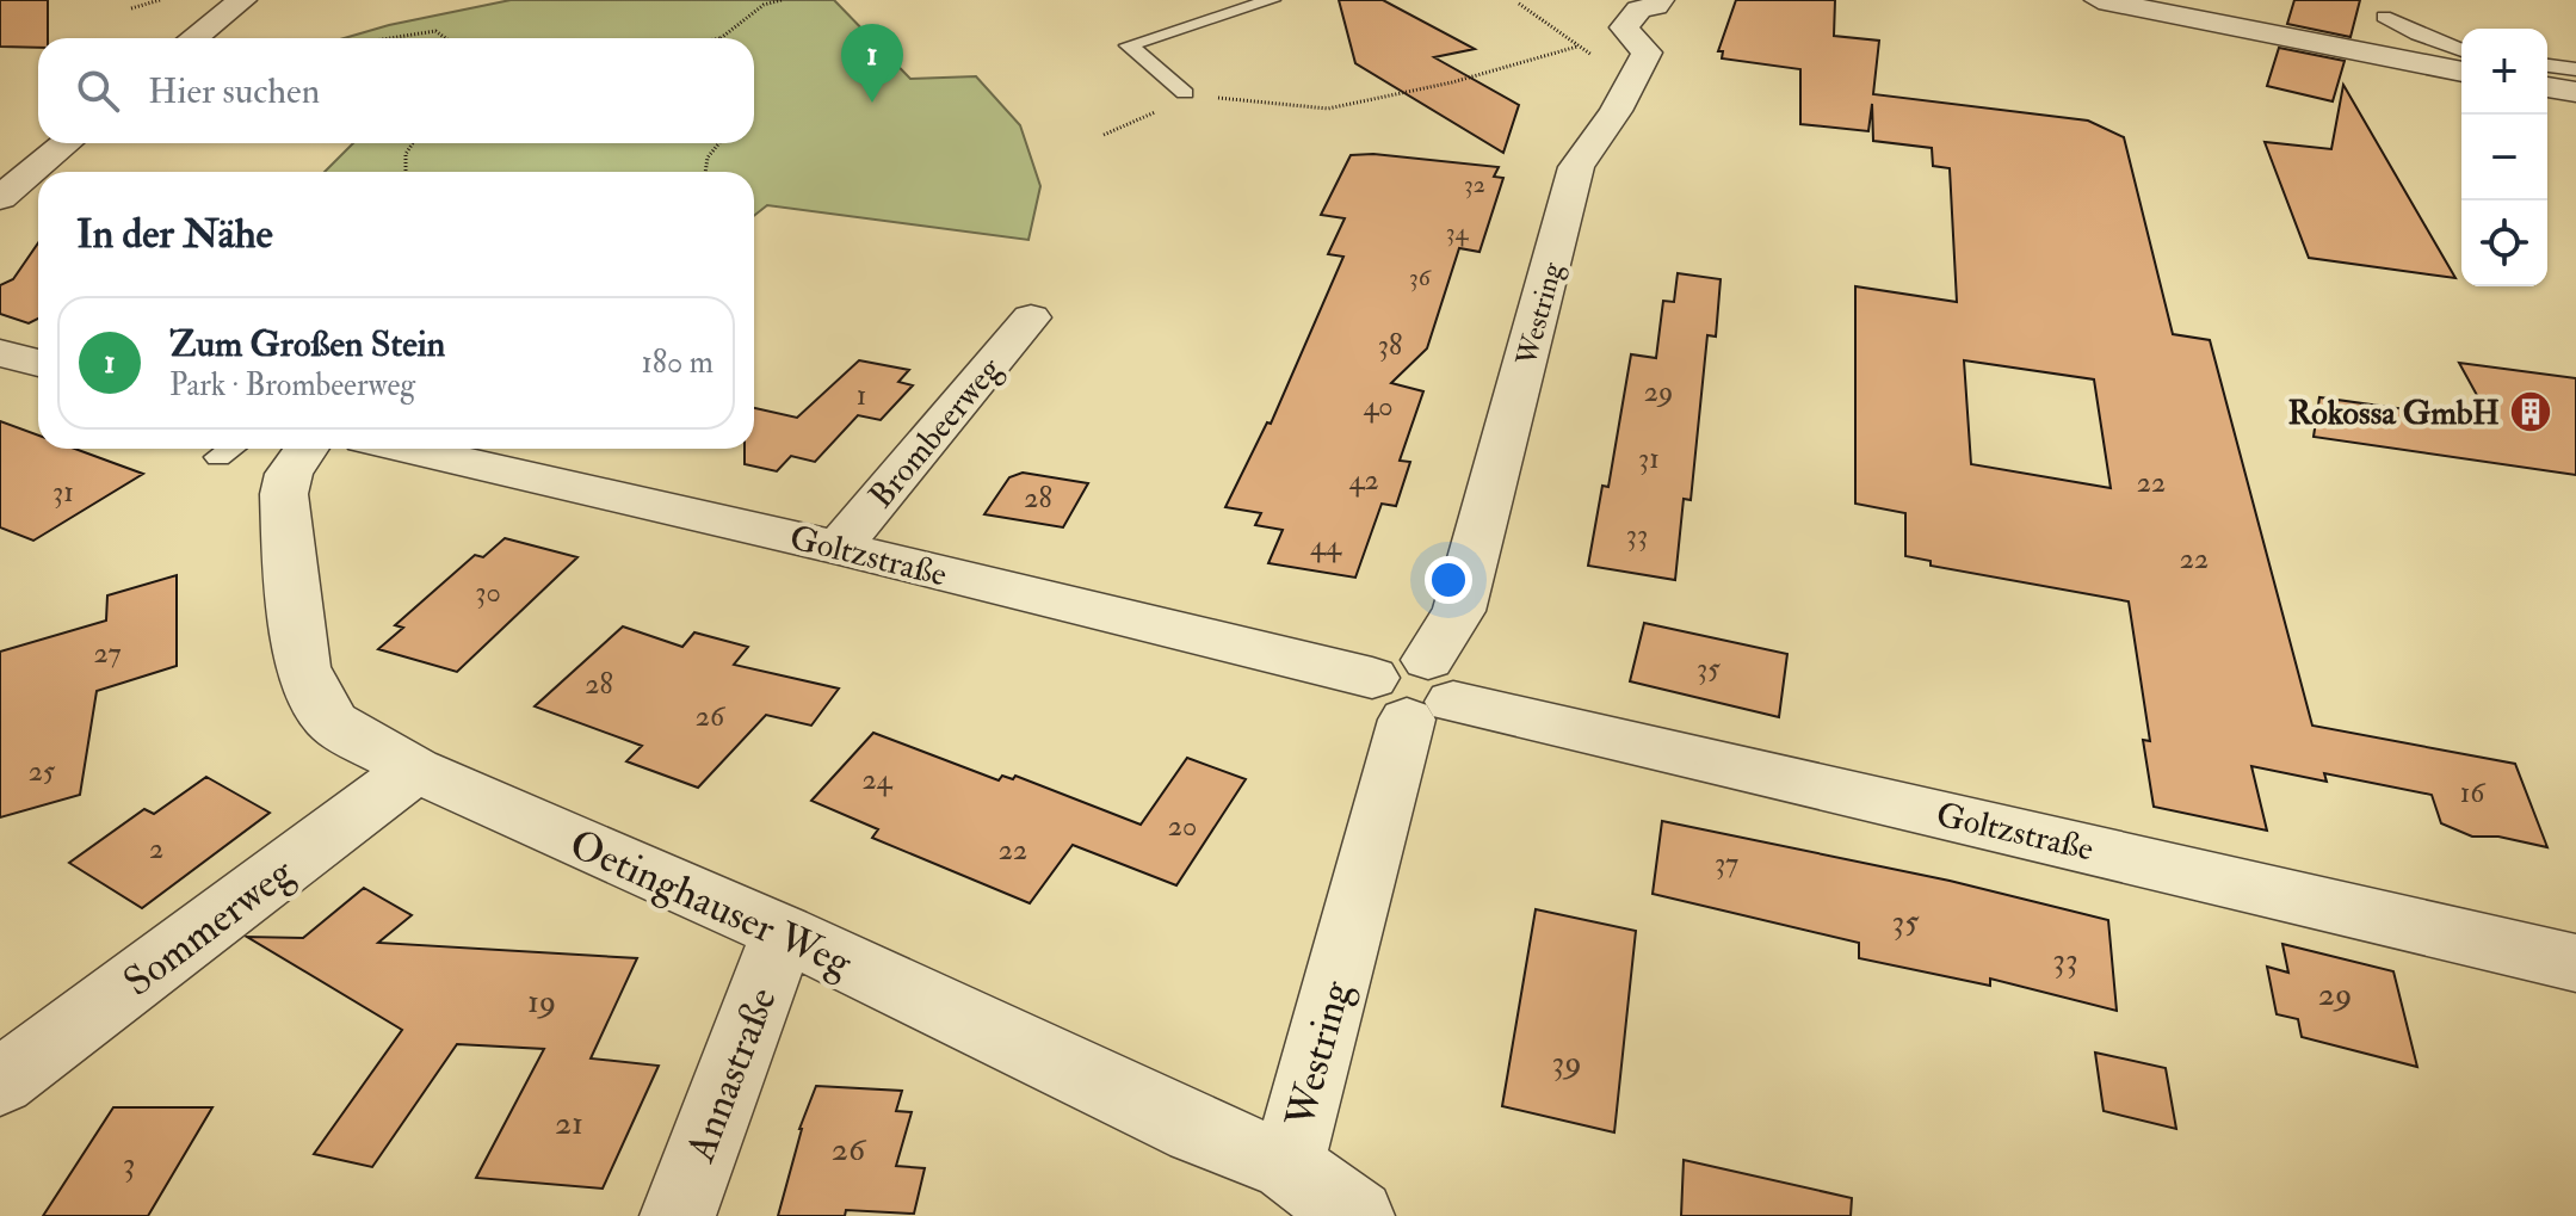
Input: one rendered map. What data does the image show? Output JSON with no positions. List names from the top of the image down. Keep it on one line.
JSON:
{"streets":{"street":["Westring","Brombeerweg","Goltzstraße","Oetinghauser Weg","Sommerweg","Annastraße"]},"crossings":[["Westring","Goltzstraße"],["Westring","Oetinghauser Weg"],["Brombeerweg","Goltzstraße"],["Oetinghauser Weg","Sommerweg"],["Oetinghauser Weg","Annastraße"]],"places":{"building":["Rokossa GmbH"]},"house_numbers":["32","34","36","38","29","1","40","31","42","22","31","28","33","44","22","30","27","35","28","26","25","24","16","20","2","22","37","35","33","29","19","39","21","26","3"],"page":{"pins":"1","map_buttons":["+","−"],"search":"Hier suchen","heading":"In der Nähe","list":[{"mark":"1","name":"Zum Großen Stein","note":"Park · Brombeerweg","value":"180 m"}]}}
